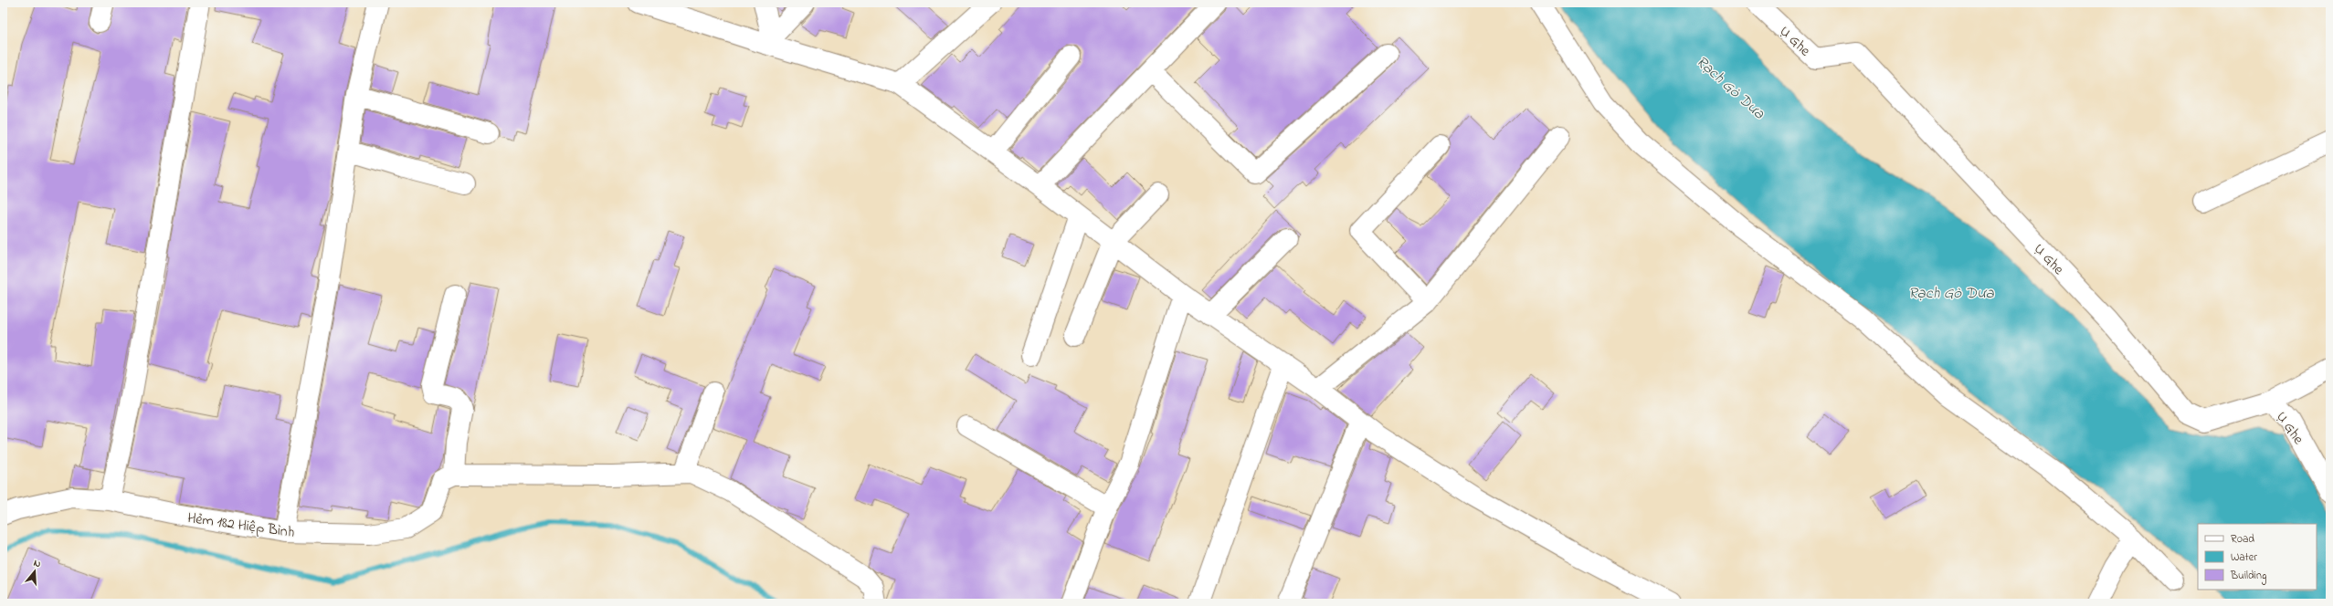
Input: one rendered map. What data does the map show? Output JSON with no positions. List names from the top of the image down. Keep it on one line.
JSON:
{"streets":{"street":["Ụ Ghe","Hẻm 182 Hiệp Bình"]},"water":["Rạch Gò Dưa"],"legend":["Road","Water","Building"],"north":"top"}
